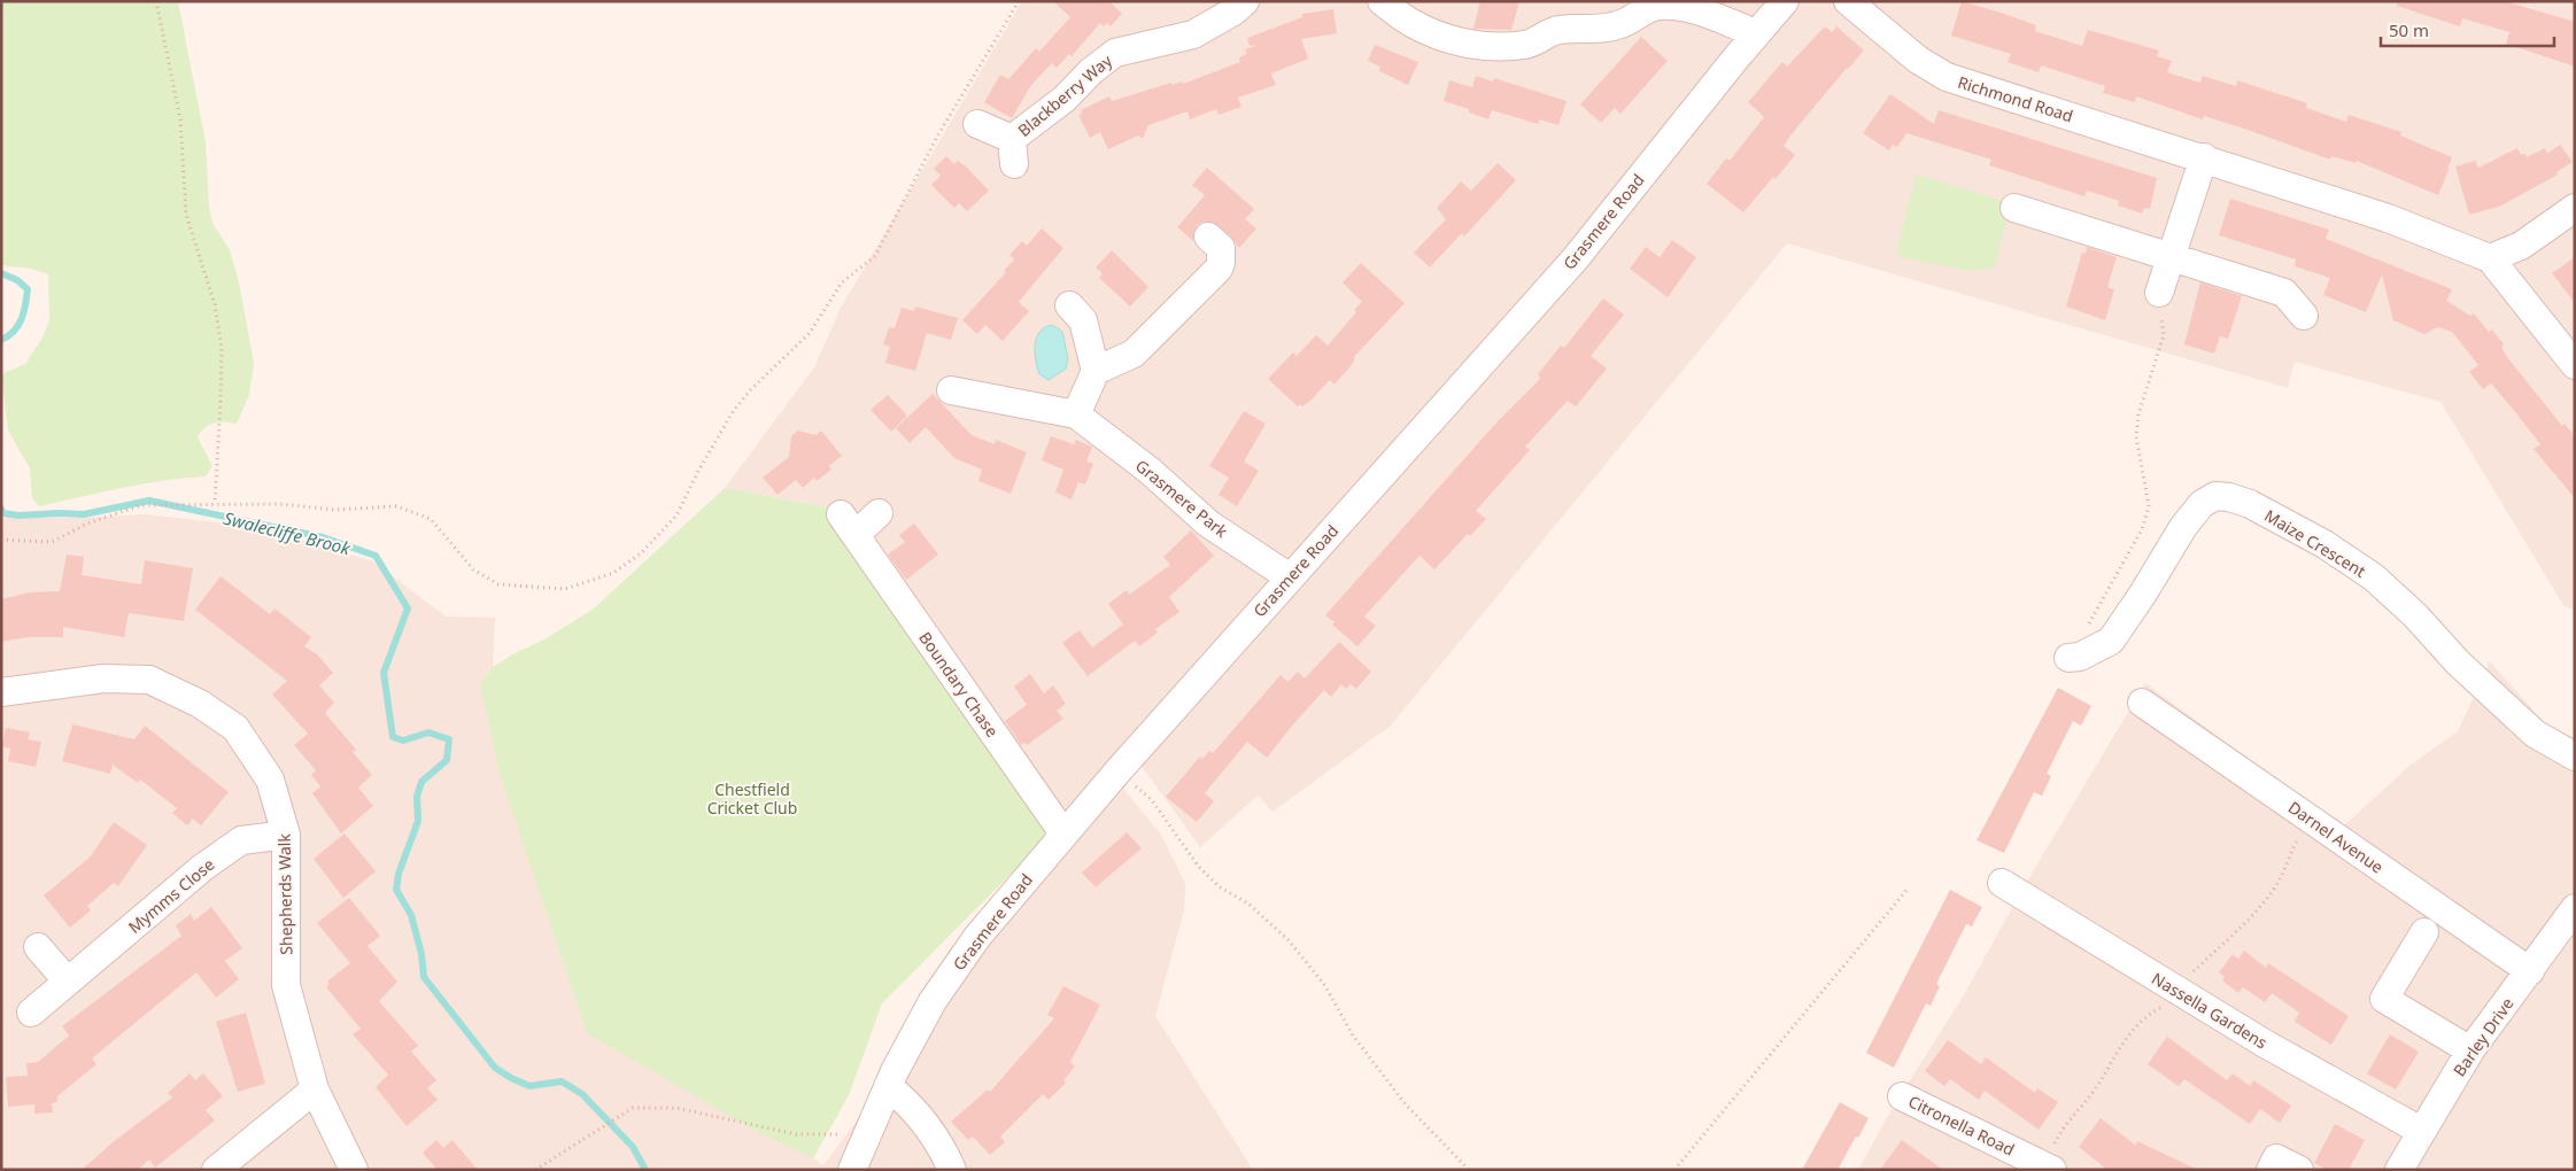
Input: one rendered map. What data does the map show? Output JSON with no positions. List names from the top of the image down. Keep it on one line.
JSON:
{"streets":{"street":["Blackberry Way","Richmond Road","Grasmere Road","Grasmere Park","Maize Crescent","Boundary Chase","Darnel Avenue","Shepherds Walk","Mymms Close","Nassella Gardens","Barley Drive","Citronella Road"]},"crossings":[["Grasmere Road","Grasmere Park"],["Grasmere Road","Boundary Chase"],["Darnel Avenue","Barley Drive"],["Shepherds Walk","Mymms Close"],["Nassella Gardens","Barley Drive"]],"water":["Swalecliffe Brook"],"parks":["Chestfield Cricket Club"],"scale_bar":"50 m"}
